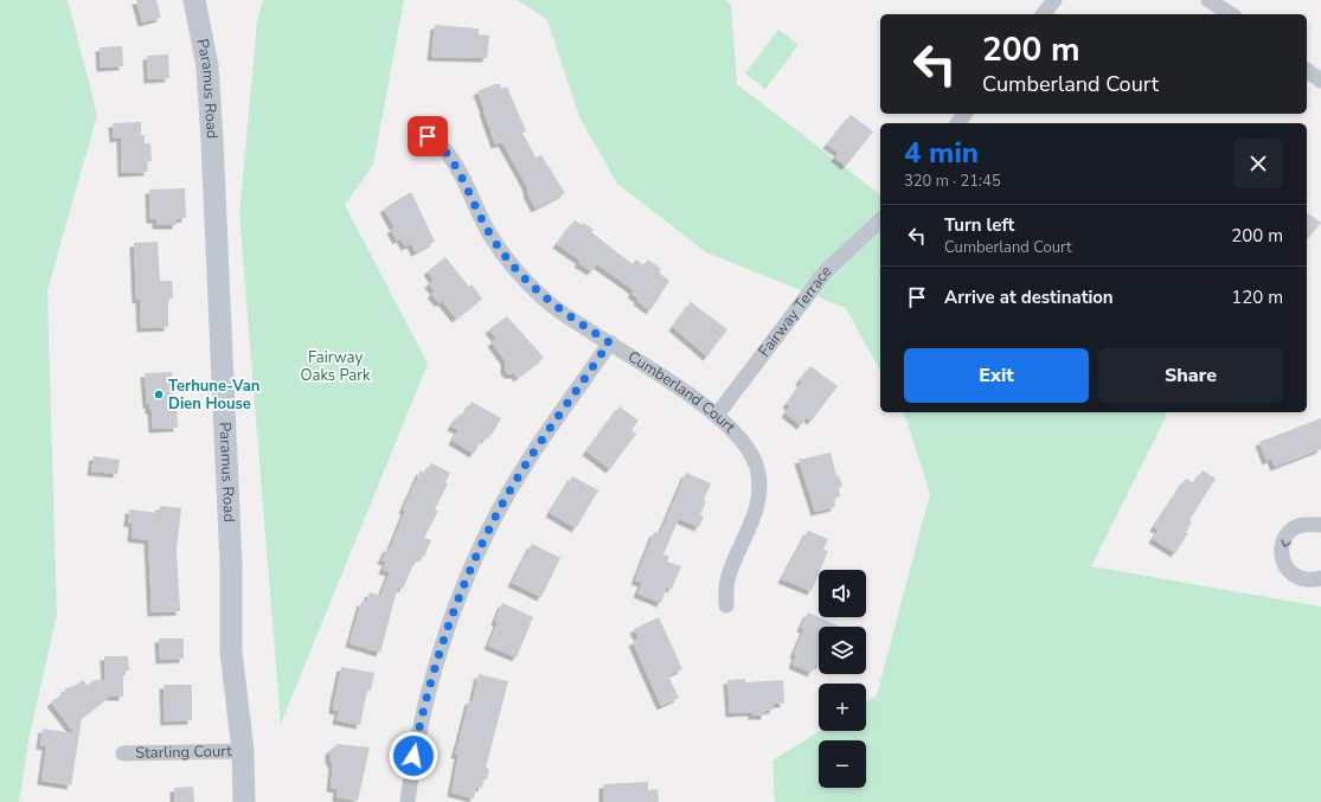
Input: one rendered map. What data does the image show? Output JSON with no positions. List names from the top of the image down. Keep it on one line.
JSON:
{"streets":{"main road":["Paramus Road"],"street":["Fairway Terrace","Cumberland Court","Starling Court"]},"crossings":[["Paramus Road","Starling Court"],["Fairway Terrace","Cumberland Court"]],"parks":["Fairway Oaks Park"],"places":["Terhune-Van Dien House"],"page":{"turn":["200 m","Cumberland Court"],"heading":["4 min","320 m · 21:45"],"list":[{"name":"Turn left","note":"Cumberland Court","value":"200 m"},{"name":"Arrive at destination","value":"120 m"}],"buttons":["Exit","Share"],"map_buttons":["+","−"]}}
